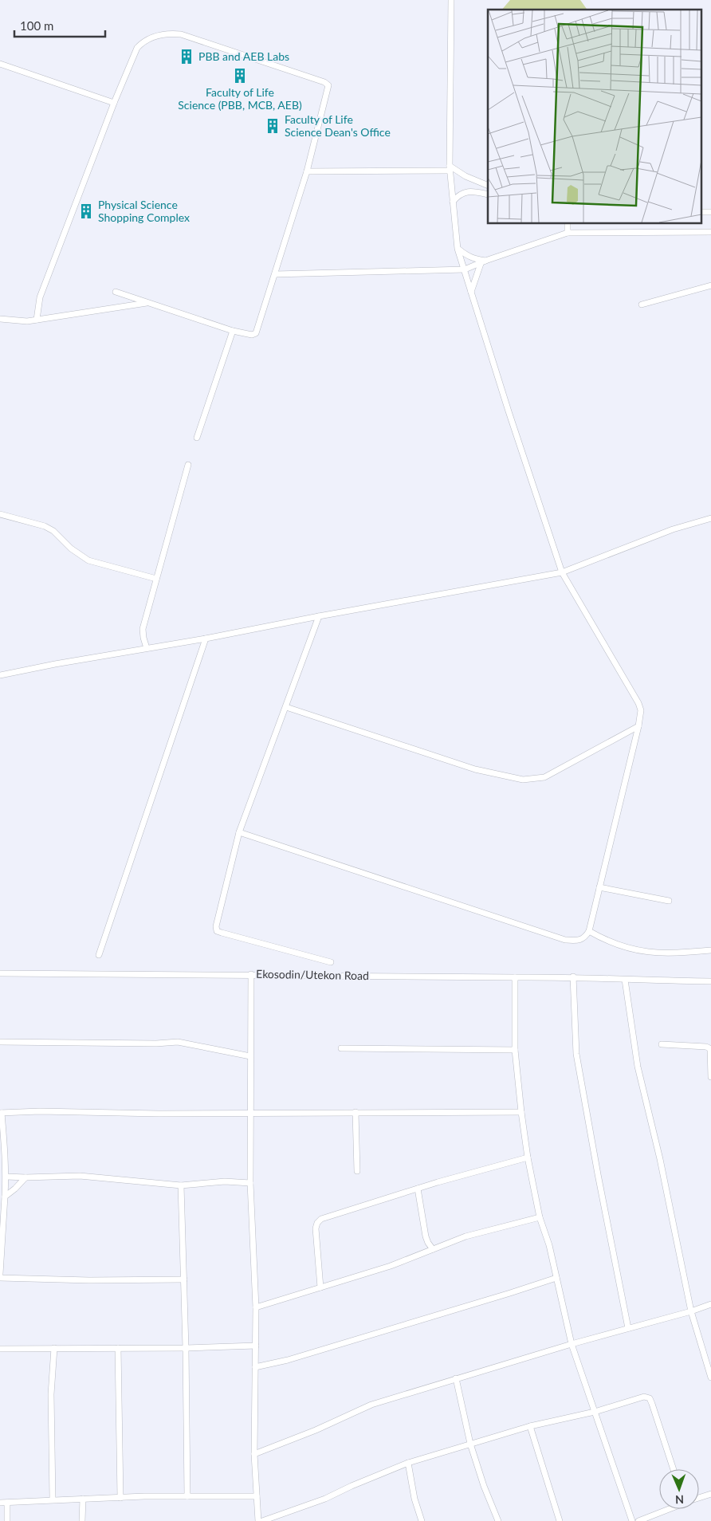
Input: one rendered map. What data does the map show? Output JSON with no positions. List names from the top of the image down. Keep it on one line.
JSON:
{"streets":{"street":["Ekosodin/Utekon Road"]},"places":{"building":["PBB and AEB Labs","Faculty of Life Science (PBB, MCB, AEB)","Faculty of Life Science Dean's Office","Physical Science Shopping Complex"]},"scale_bar":"100 m","north":"bottom"}
